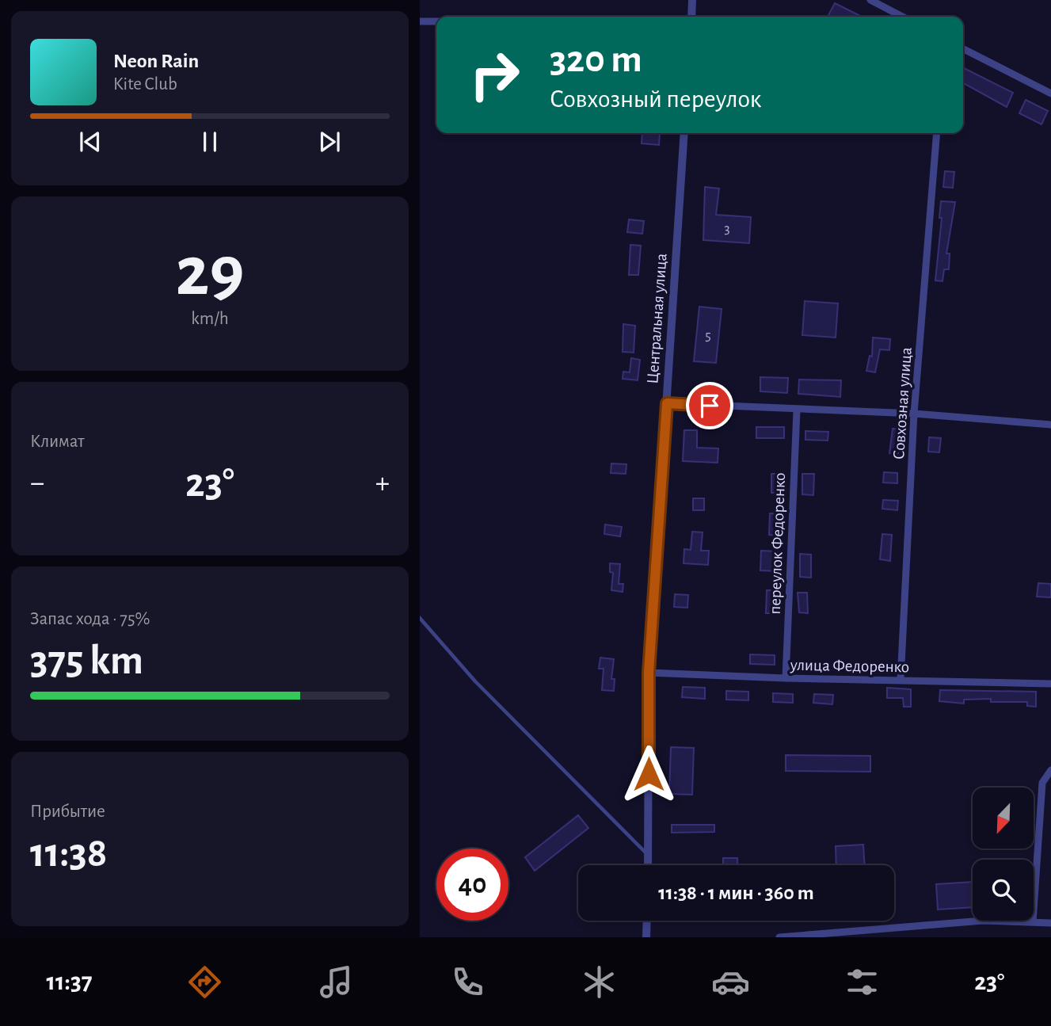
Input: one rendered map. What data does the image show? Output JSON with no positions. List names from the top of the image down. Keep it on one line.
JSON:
{"streets":{"street":["Центральная улица","Совхозная улица","переулок Федоренко","улица Федоренко"]},"crossings":[["Центральная улица","улица Федоренко"],["Совхозная улица","улица Федоренко"],["переулок Федоренко","улица Федоренко"]],"house_numbers":["3","5"],"north":"bottom left","page":{"turn":["320 m","Совхозный переулок"],"song":["Neon Rain","Kite Club"],"tile":[["29","km/h"],"Климат",["Запас хода · 75%","375 km"],["Прибытие","11:38"]],"heat":["−","23°","+"],"limit":"40","trip":"11:38 · 1 мин · 360 m","tabs":["11:37","23°"]}}
